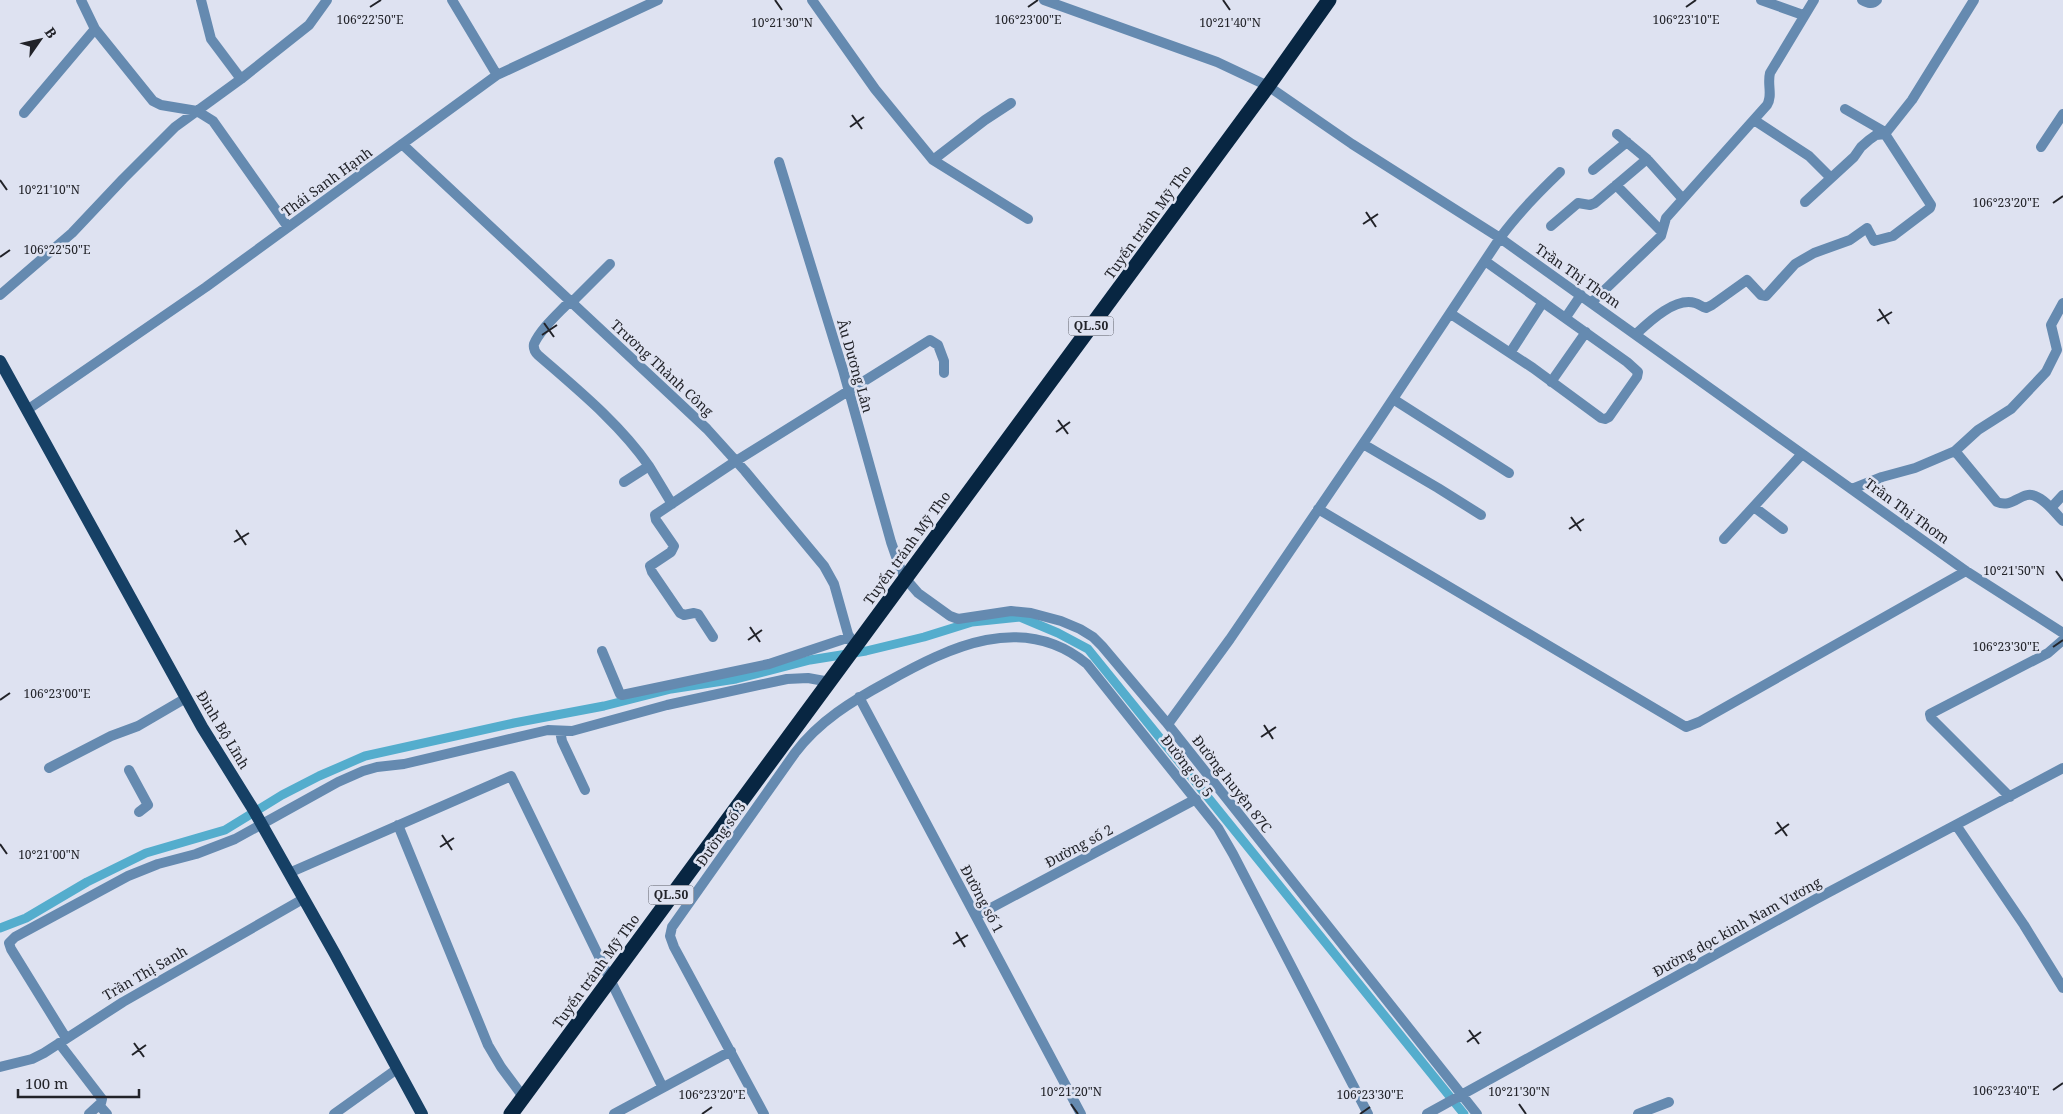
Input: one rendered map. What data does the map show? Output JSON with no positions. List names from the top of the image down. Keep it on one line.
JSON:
{"streets":{"highway":["Tuyến tránh Mỹ Tho","QL.50"],"main road":["Đinh Bộ Lĩnh"],"street":["Thái Sanh Hạnh","Trần Thị Thơm","Âu Dương Lân","Trương Thành Công","Đường số 5","Đường huyện 87C","Đường số 3","Đường số 2","Đường số 1","Đường dọc kinh Nam Vương","Trần Thị Sanh"]},"crossings":[["Thái Sanh Hạnh","Trương Thành Công"],["Thái Sanh Hạnh","Đinh Bộ Lĩnh"],["Tuyến tránh Mỹ Tho","Trần Thị Thơm"],["Tuyến tránh Mỹ Tho","Âu Dương Lân"],["Tuyến tránh Mỹ Tho","Trương Thành Công"],["Tuyến tránh Mỹ Tho","Đường huyện 87C"],["Tuyến tránh Mỹ Tho","Đường số 3"],["Âu Dương Lân","Đường huyện 87C"],["Đinh Bộ Lĩnh","Trần Thị Sanh"],["Đường số 5","Đường số 3"],["Đường số 5","Đường số 2"],["Đường số 5","Đường số 1"],["Đường huyện 87C","Đường dọc kinh Nam Vương"],["Đường số 3","Đường số 1"],["Đường số 2","Đường số 1"]],"scale_bar":"100 m","north":"top right","coordinates":["106°22'50\"E","106°23'00\"E","106°23'10\"E","10°21'30\"N","10°21'40\"N","10°21'10\"N","106°23'20\"E","10°21'50\"N","106°23'30\"E","10°21'00\"N","106°23'40\"E","10°21'20\"N"]}
